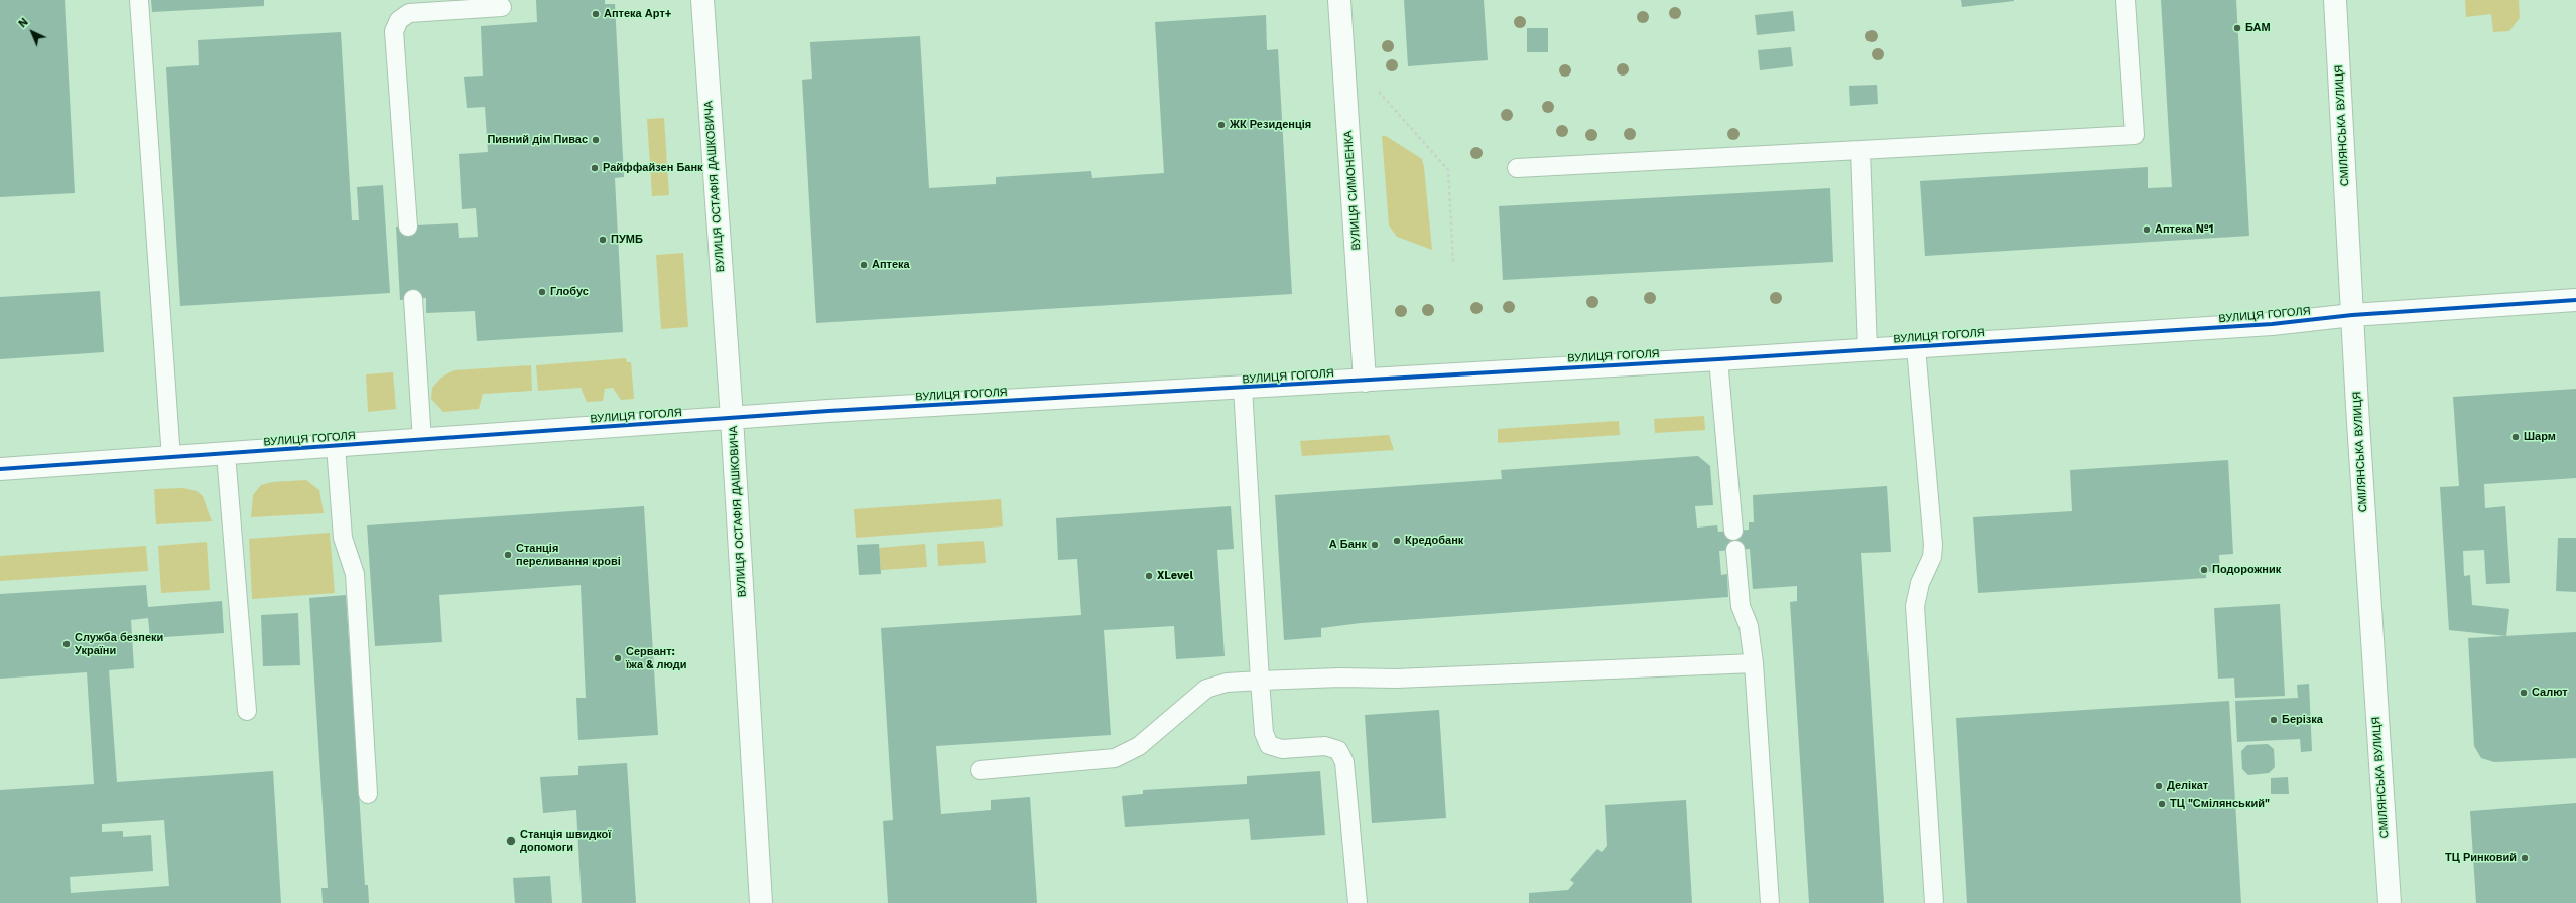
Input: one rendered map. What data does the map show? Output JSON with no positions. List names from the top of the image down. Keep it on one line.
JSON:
{"streets":{"street":["СМІЛЯНСЬКА ВУЛИЦЯ","ВУЛИЦЯ ОСТАФІЯ ДАШКОВИЧА","ВУЛИЦЯ СИМОНЕНКА","ВУЛИЦЯ ГОГОЛЯ"]},"crossings":[["СМІЛЯНСЬКА ВУЛИЦЯ","ВУЛИЦЯ ГОГОЛЯ"],["ВУЛИЦЯ ОСТАФІЯ ДАШКОВИЧА","ВУЛИЦЯ ГОГОЛЯ"],["ВУЛИЦЯ СИМОНЕНКА","ВУЛИЦЯ ГОГОЛЯ"]],"places":["Аптека Арт+","БАМ","ЖК Резиденція","Пивний дім Пивас","Райффайзен Банк","Аптека №1","ПУМБ","Аптека","Глобус","Шарм","Кредобанк","А Банк","Станція переливання крові","Подорожник","XLevel","Служба безпеки України","Сервант: їжа & люди","Салют","Берізка","Делікат","ТЦ \"Смілянський\"","Станція швидкої допомоги","ТЦ Ринковий"],"north":"top left"}
